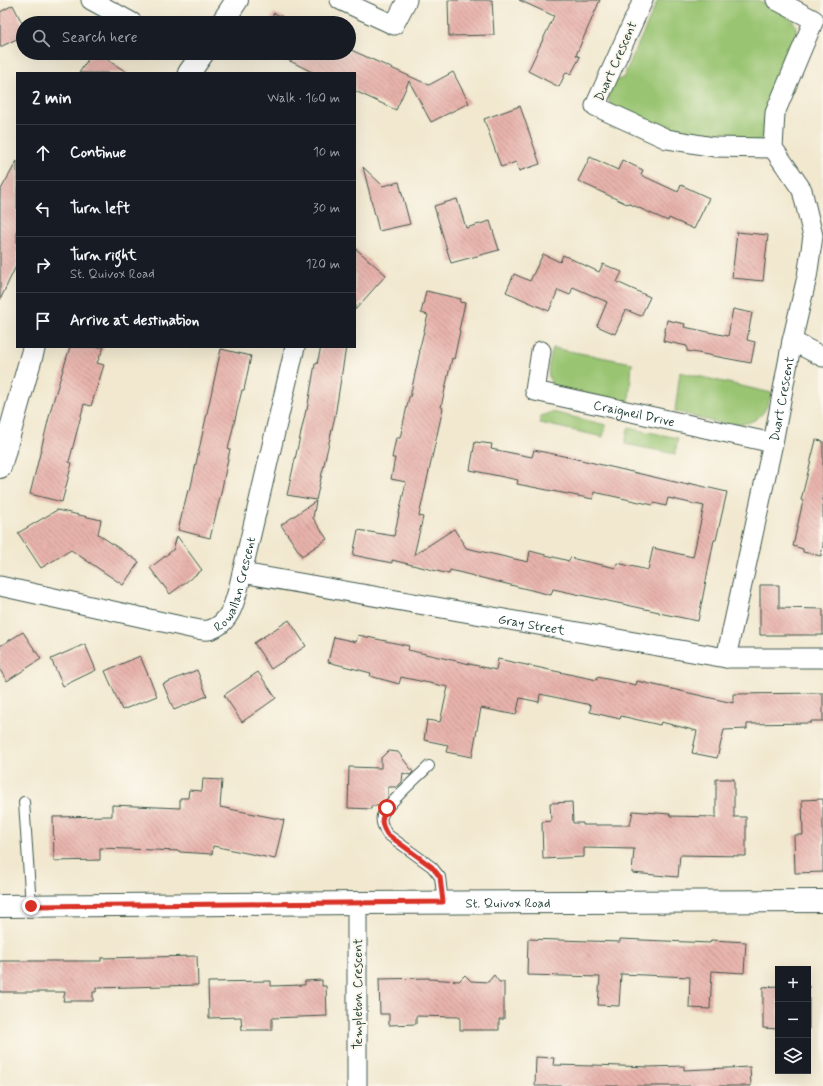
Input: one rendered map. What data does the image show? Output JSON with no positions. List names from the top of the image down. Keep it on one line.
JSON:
{"streets":{"street":["Duart Crescent","Craigneil Drive","Rowallan Crescent","Gray Street","St. Quivox Road","Templeton Crescent"]},"crossings":[["Duart Crescent","Craigneil Drive"],["Duart Crescent","Gray Street"],["Rowallan Crescent","Gray Street"],["St. Quivox Road","Templeton Crescent"]],"page":{"search":"Search here","heading":["2 min","Walk · 160 m"],"list":[["Continue","10 m"],["Turn left","30 m"],["Turn right","St. Quivox Road","120 m"],"Arrive at destination"],"map_buttons":["+","−"]}}
